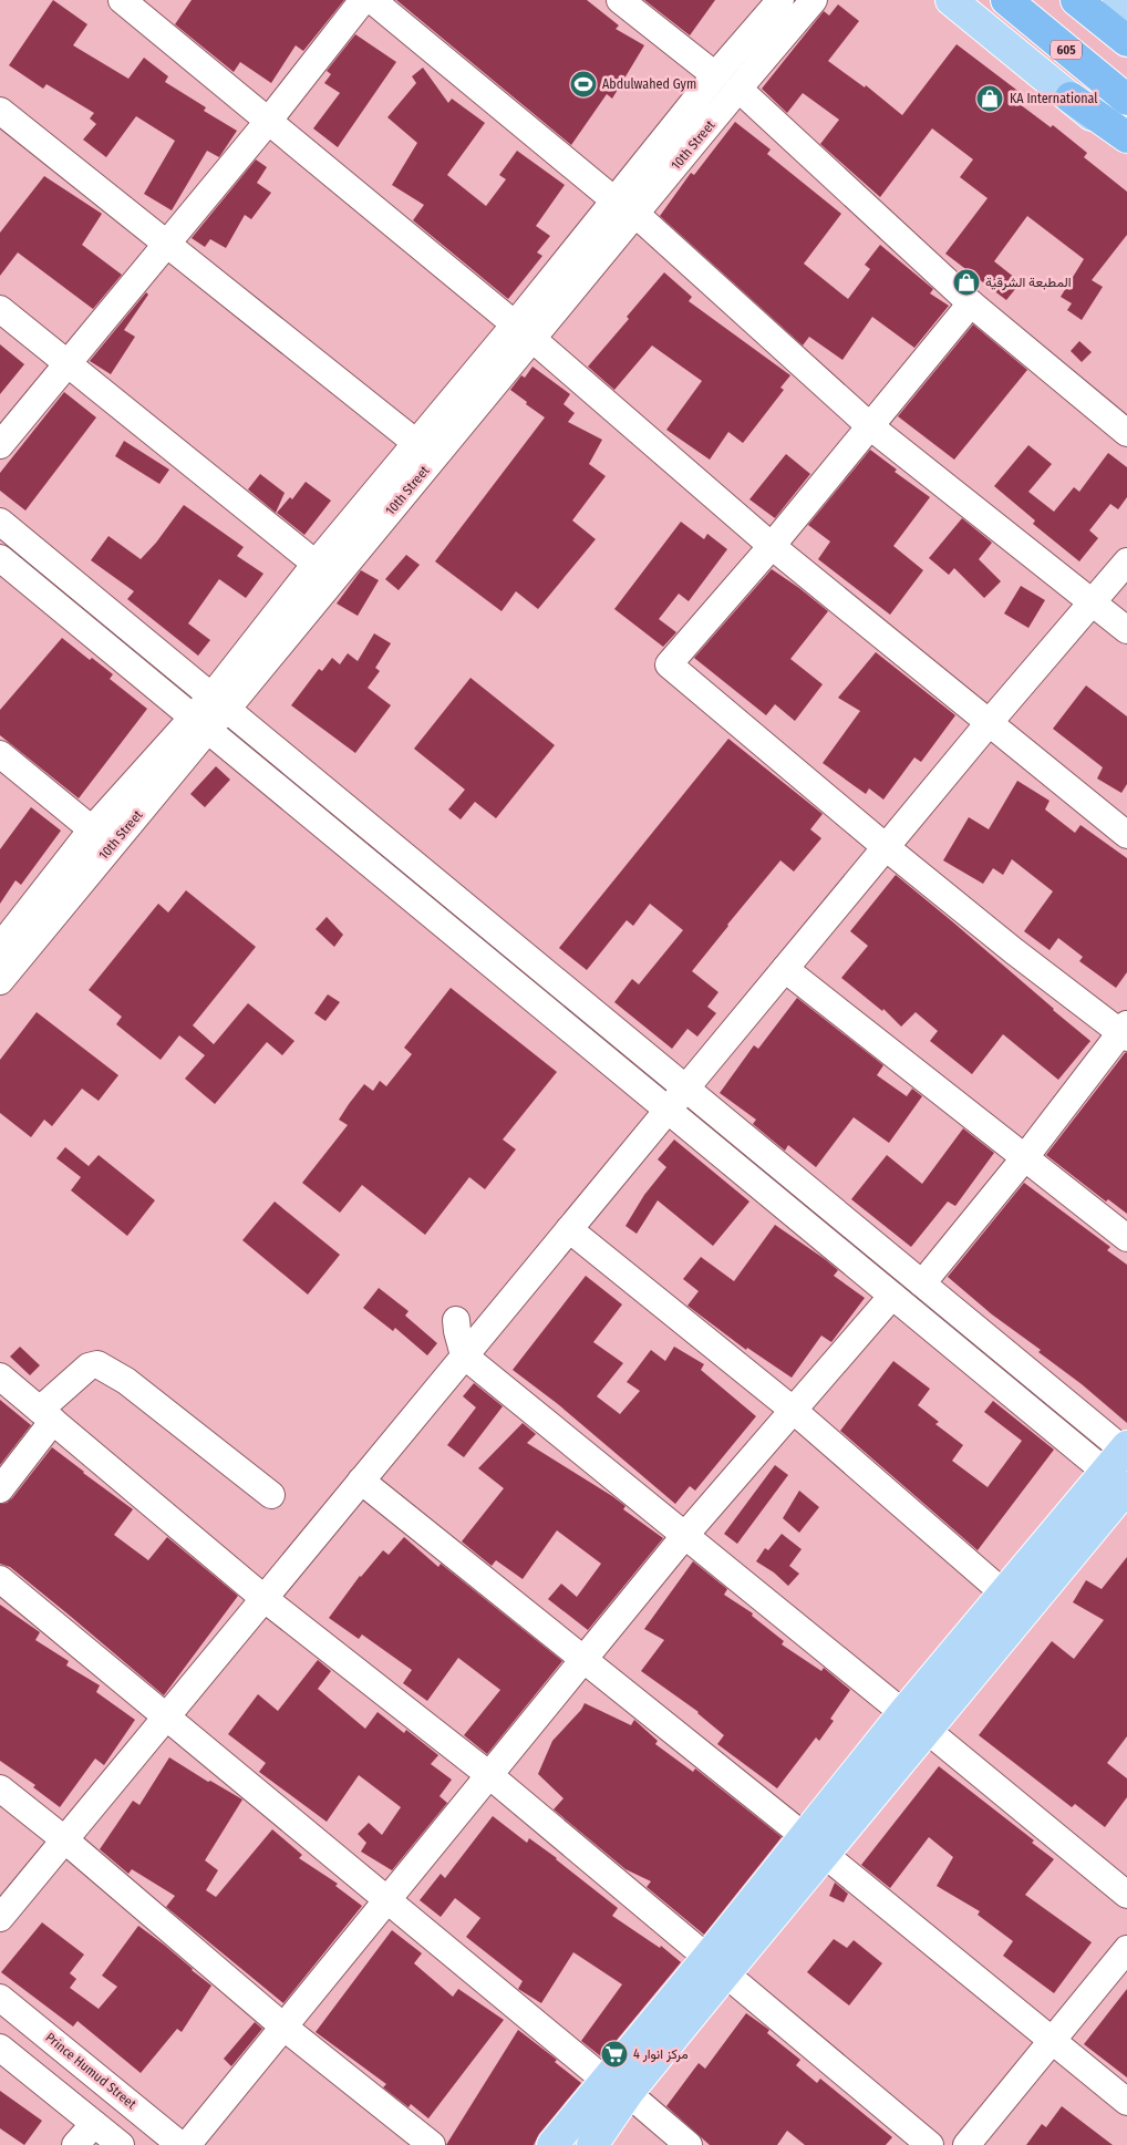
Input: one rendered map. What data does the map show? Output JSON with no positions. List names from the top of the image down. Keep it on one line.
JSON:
{"streets":{"highway":["605"],"street":["10th Street","Prince Humud Street"]},"places":{"sports":["Abdulwahed Gym"],"shop":["KA International","المطبعة الشرقية"],"supermarket":["مركز انوار 4"]}}
